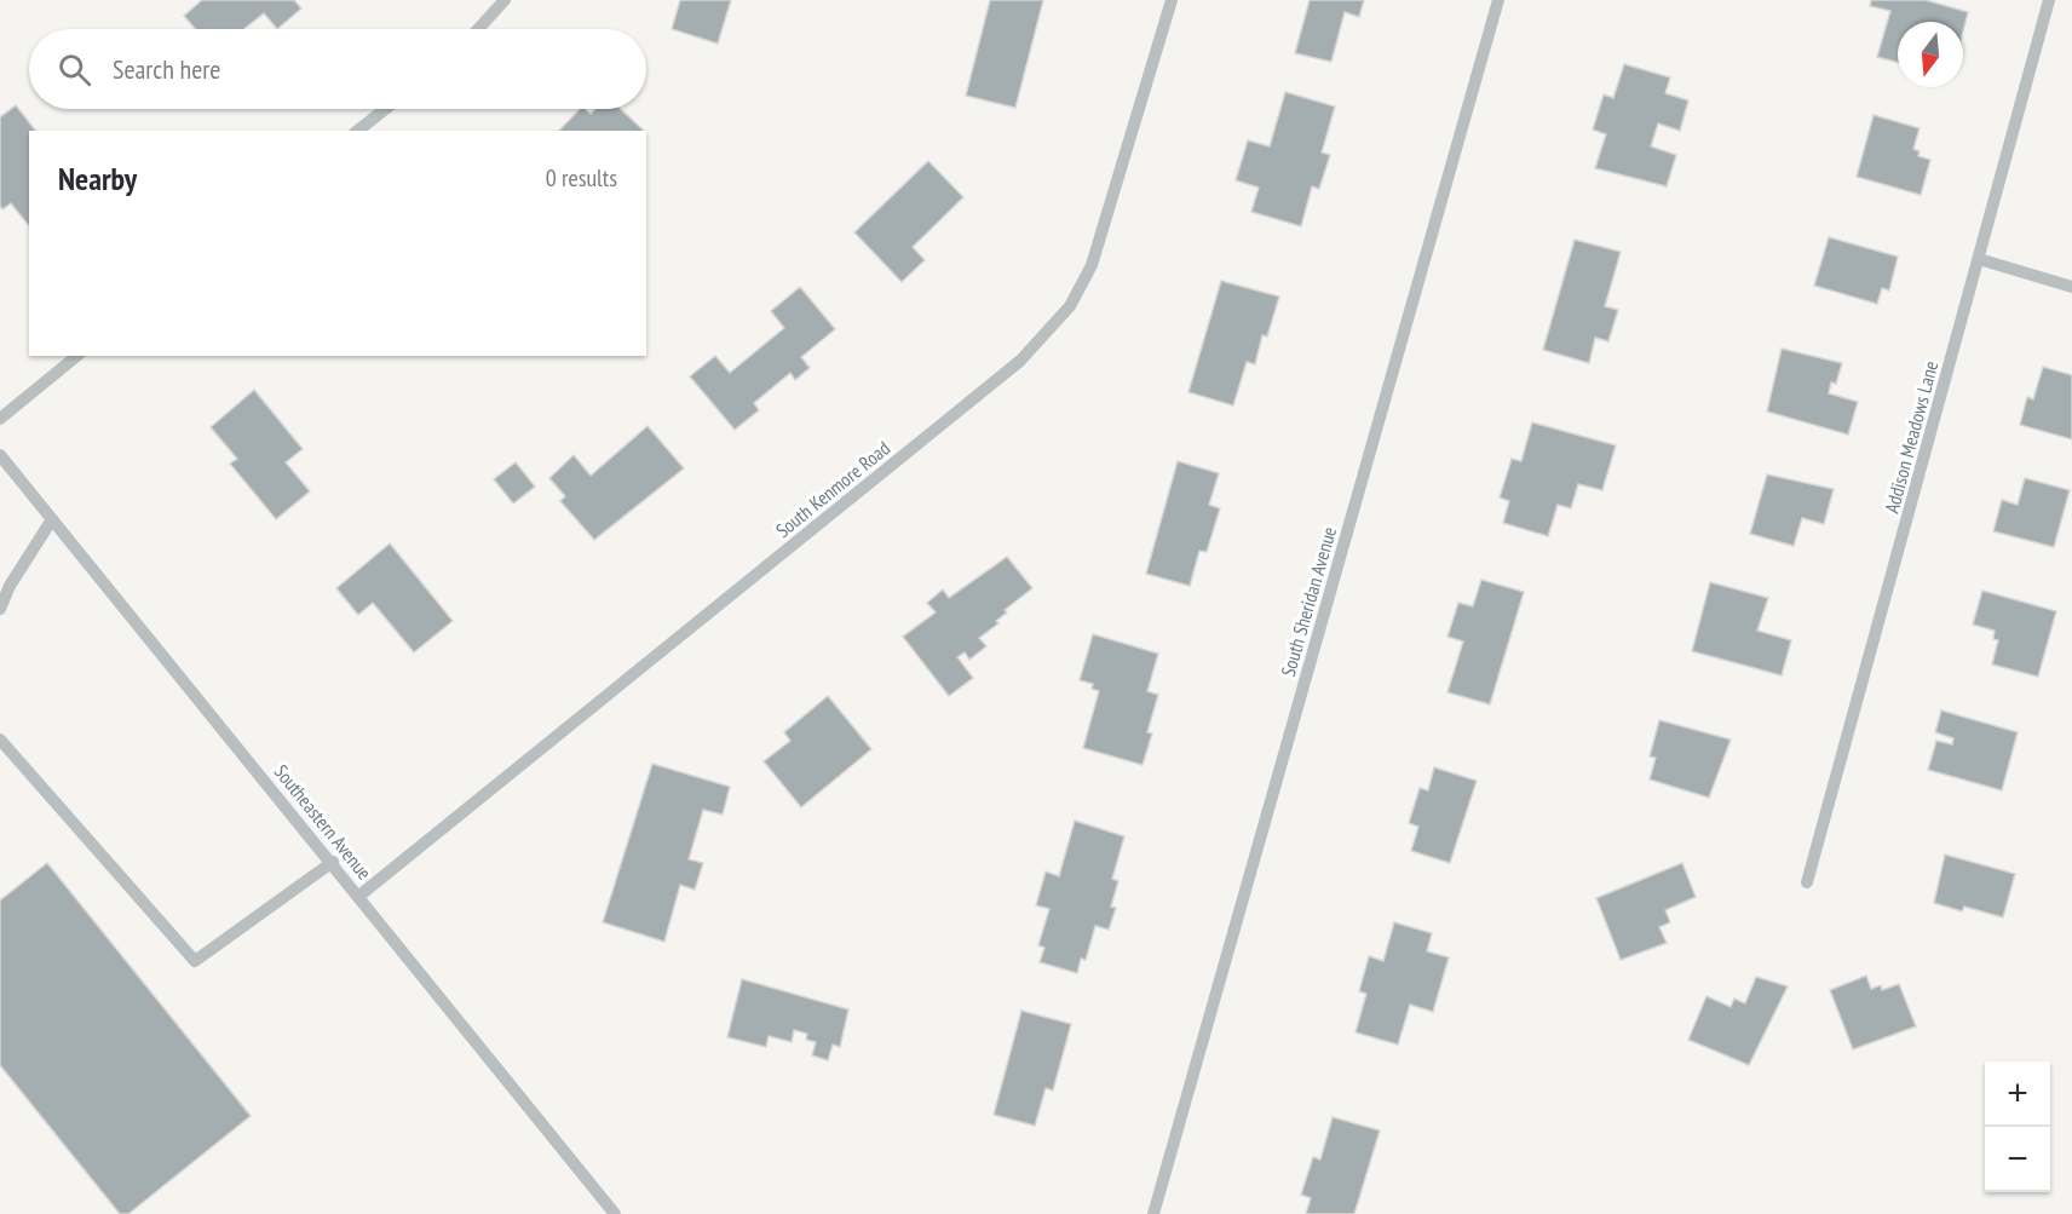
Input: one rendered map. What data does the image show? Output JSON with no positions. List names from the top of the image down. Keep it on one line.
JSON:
{"streets":{"street":["Addison Meadows Lane","South Kenmore Road","South Sheridan Avenue","Southeastern Avenue"]},"crossings":[["South Kenmore Road","Southeastern Avenue"]],"north":"bottom","page":{"search":"Search here","heading":["Nearby","0 results"],"map_buttons":["+","−"]}}
